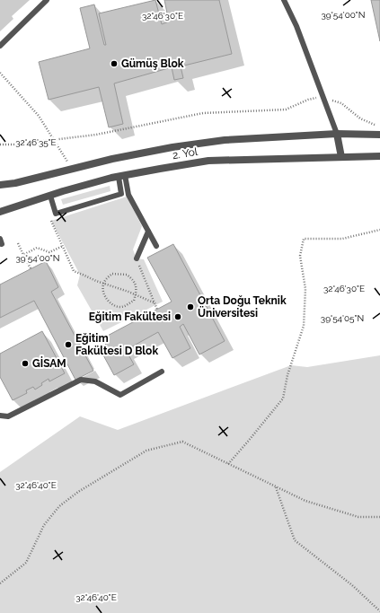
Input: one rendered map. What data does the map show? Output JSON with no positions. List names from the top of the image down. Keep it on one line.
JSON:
{"streets":{"street":["2. Yol"]},"places":["Gümüş Blok","Orta Doğu Teknik Üniversitesi","Eğitim Fakültesi","Eğitim Fakültesi D Blok","GİSAM"],"coordinates":["39°54'00\"N","32°46'30\"E","32°46'35\"E","39°54'05\"N","32°46'40\"E"]}
